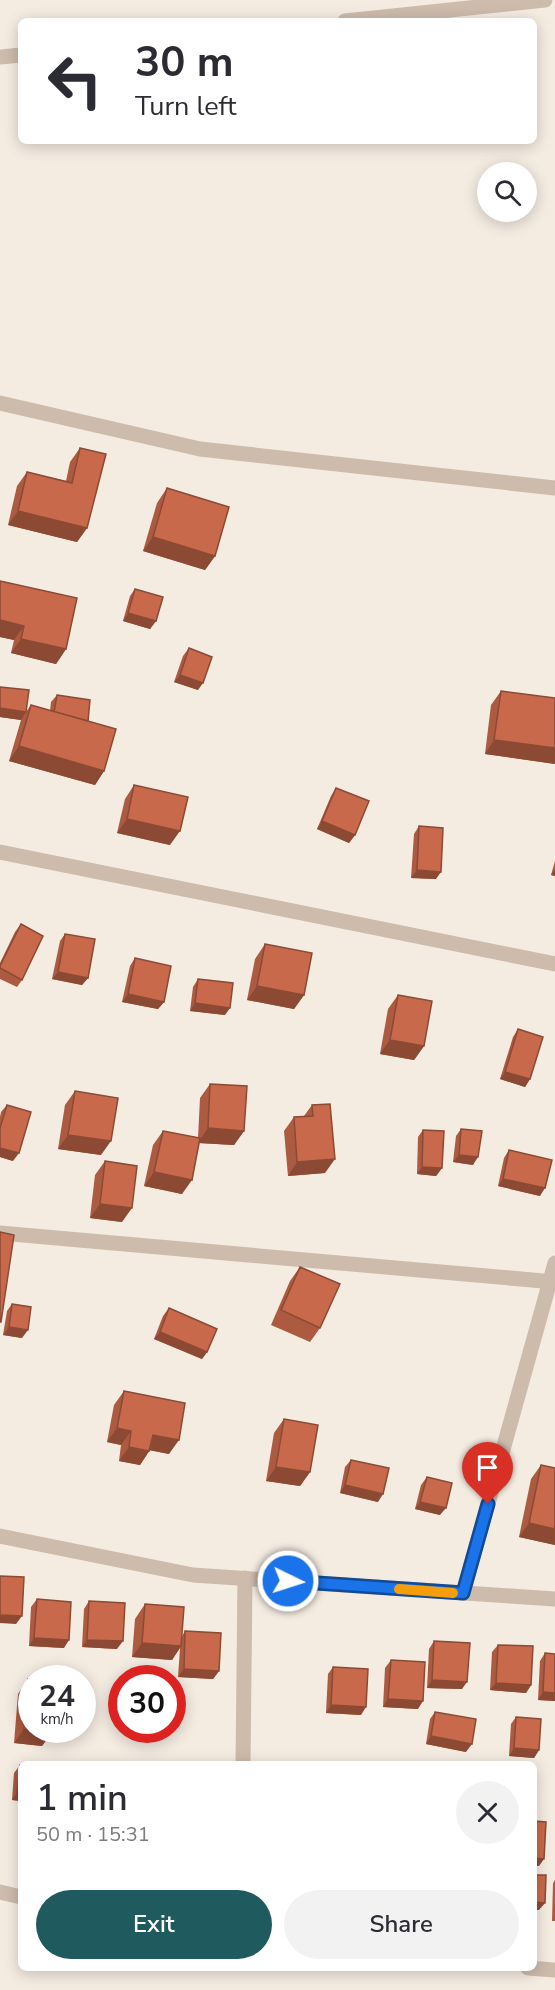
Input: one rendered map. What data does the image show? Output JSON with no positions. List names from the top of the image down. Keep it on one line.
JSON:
{"page":{"turn":["30 m","Turn left"],"speed":"24 km/h","limit":"30","heading":["1 min","50 m · 15:31"],"buttons":["Exit","Share"]}}
